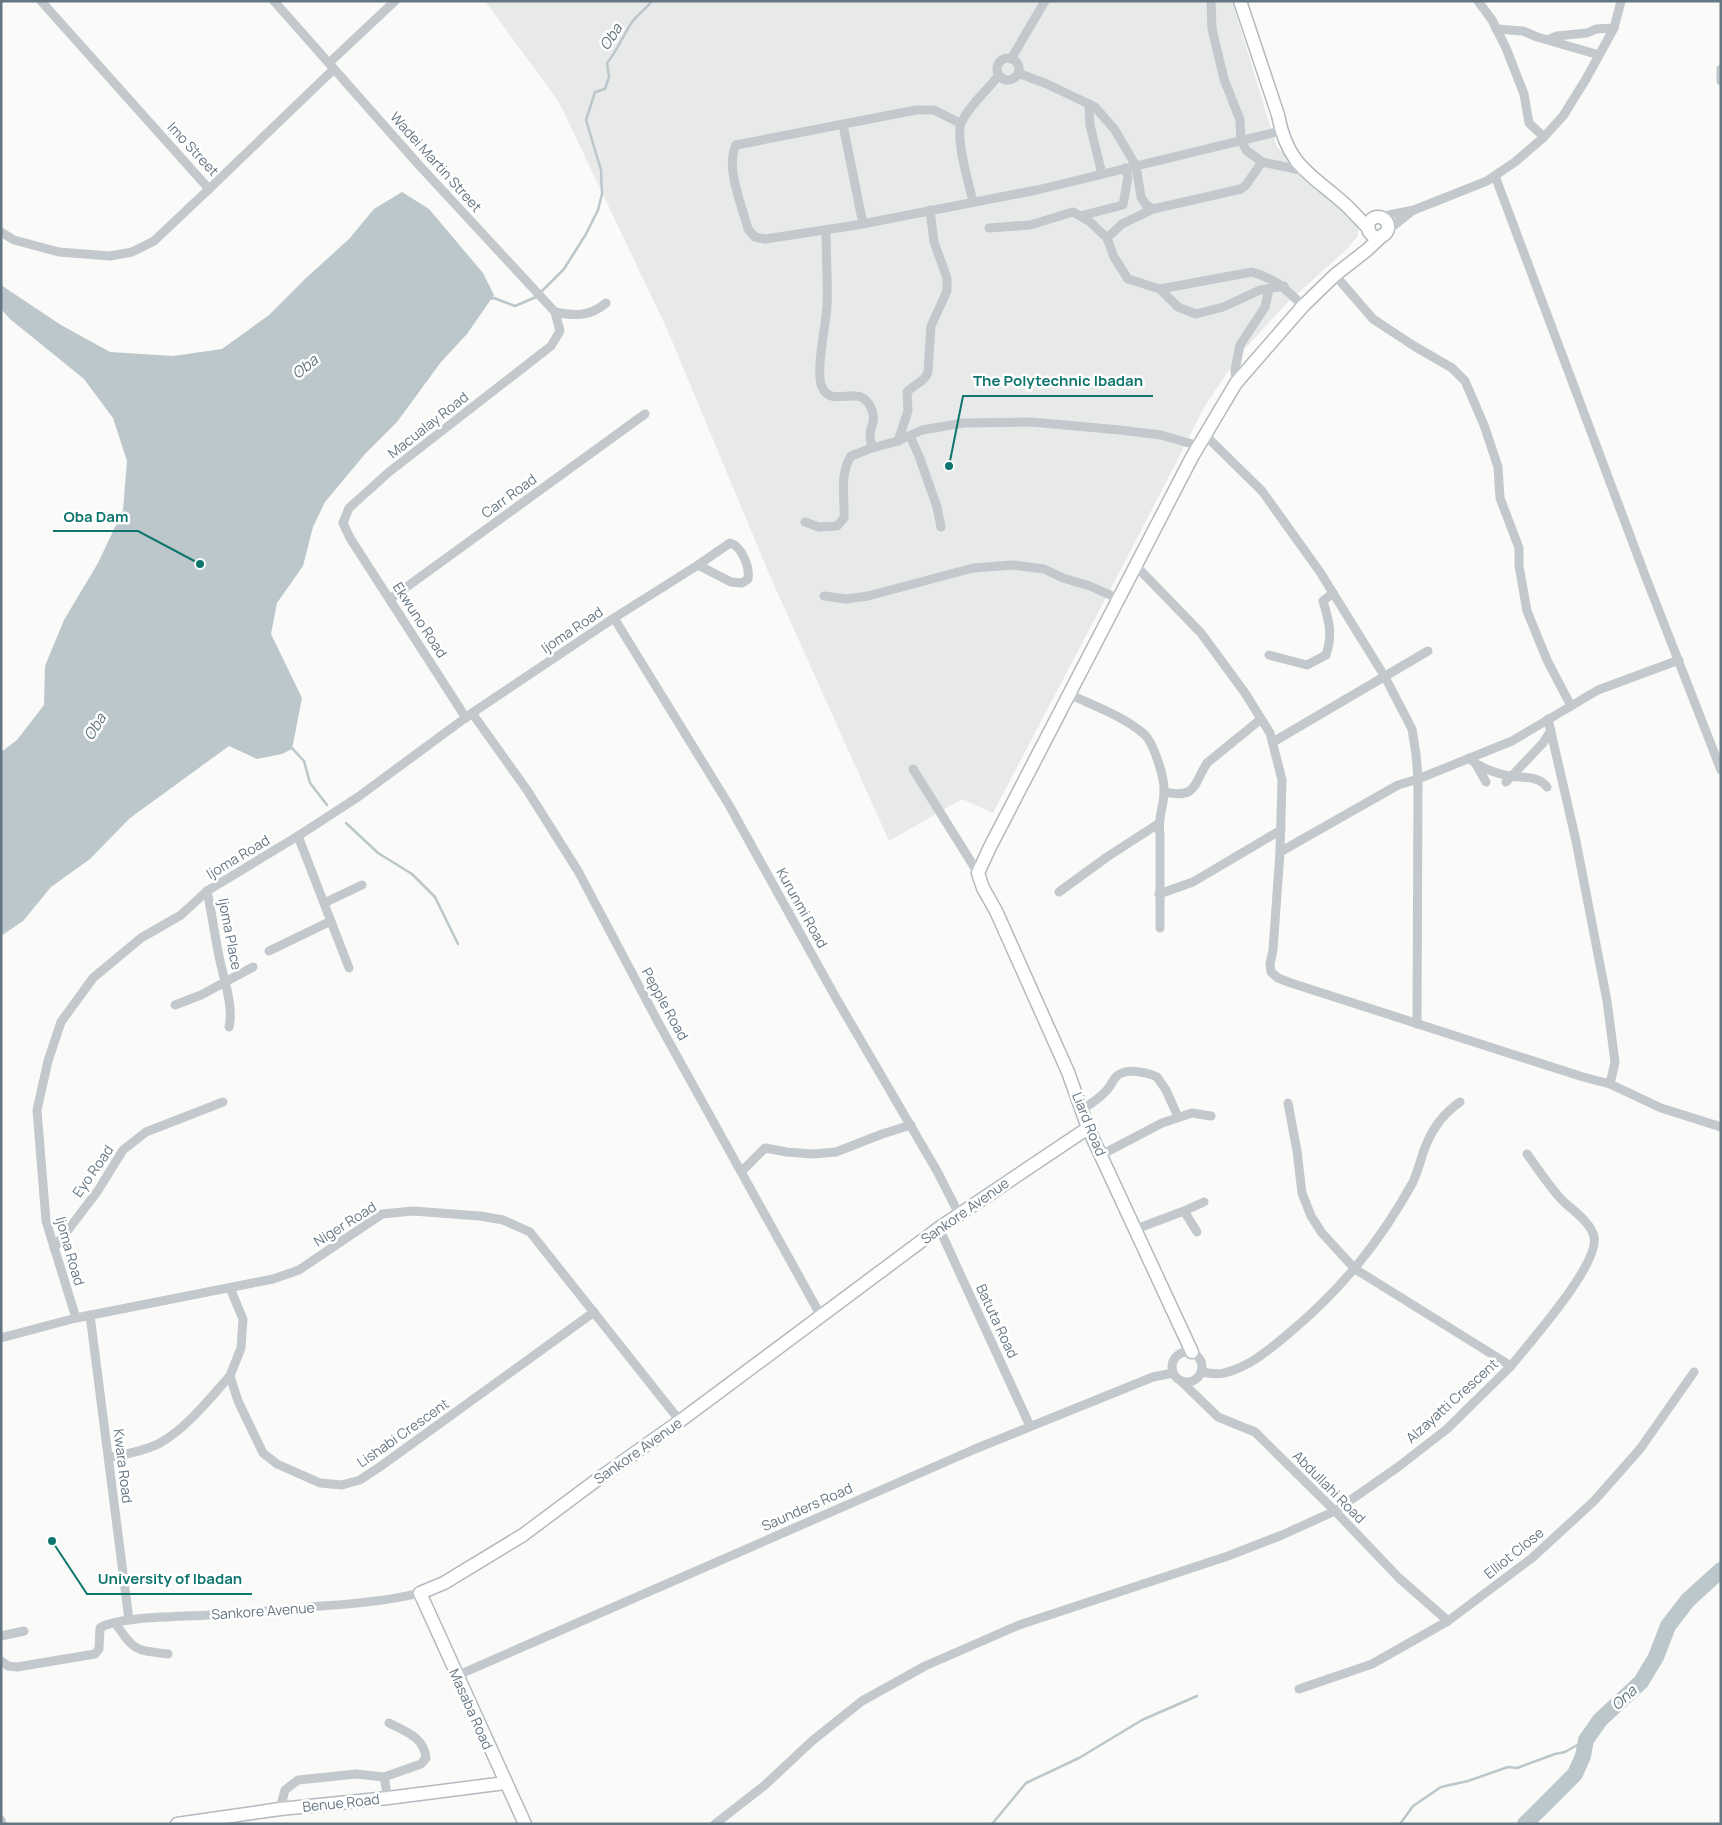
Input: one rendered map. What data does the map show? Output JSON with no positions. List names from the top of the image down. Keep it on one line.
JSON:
{"streets":{"street":["Imo Street","Wadei Martin Street","Macualay Road","Carr Road","Ekwuno Road","Ijoma Road","Kurunmi Road","Ijoma Place","Pepple Road","Liard Road","Eyo Road","Sankore Avenue","Niger Road","Batuta Road","Alzayatti Crescent","Lishabi Crescent","Kwara Road","Abdullahi Road","Saunders Road","Elliot Close","Masaba Road","Benue Road"]},"crossings":[["Imo Street","Wadei Martin Street"],["Wadei Martin Street","Macualay Road"],["Macualay Road","Ekwuno Road"],["Carr Road","Ekwuno Road"],["Ekwuno Road","Ijoma Road"],["Ekwuno Road","Pepple Road"],["Ijoma Road","Kurunmi Road"],["Ijoma Road","Ijoma Place"],["Ijoma Road","Pepple Road"],["Ijoma Road","Eyo Road"],["Ijoma Road","Niger Road"],["Kurunmi Road","Sankore Avenue"],["Pepple Road","Sankore Avenue"],["Liard Road","Sankore Avenue"],["Liard Road","Abdullahi Road"],["Liard Road","Saunders Road"],["Sankore Avenue","Niger Road"],["Sankore Avenue","Batuta Road"],["Sankore Avenue","Kwara Road"],["Sankore Avenue","Masaba Road"],["Niger Road","Lishabi Crescent"],["Niger Road","Kwara Road"],["Batuta Road","Saunders Road"],["Alzayatti Crescent","Abdullahi Road"],["Abdullahi Road","Saunders Road"],["Abdullahi Road","Elliot Close"],["Saunders Road","Masaba Road"],["Masaba Road","Benue Road"]],"water":["Oba","Ona"],"places":["The Polytechnic Ibadan","Oba Dam","University of Ibadan"]}
